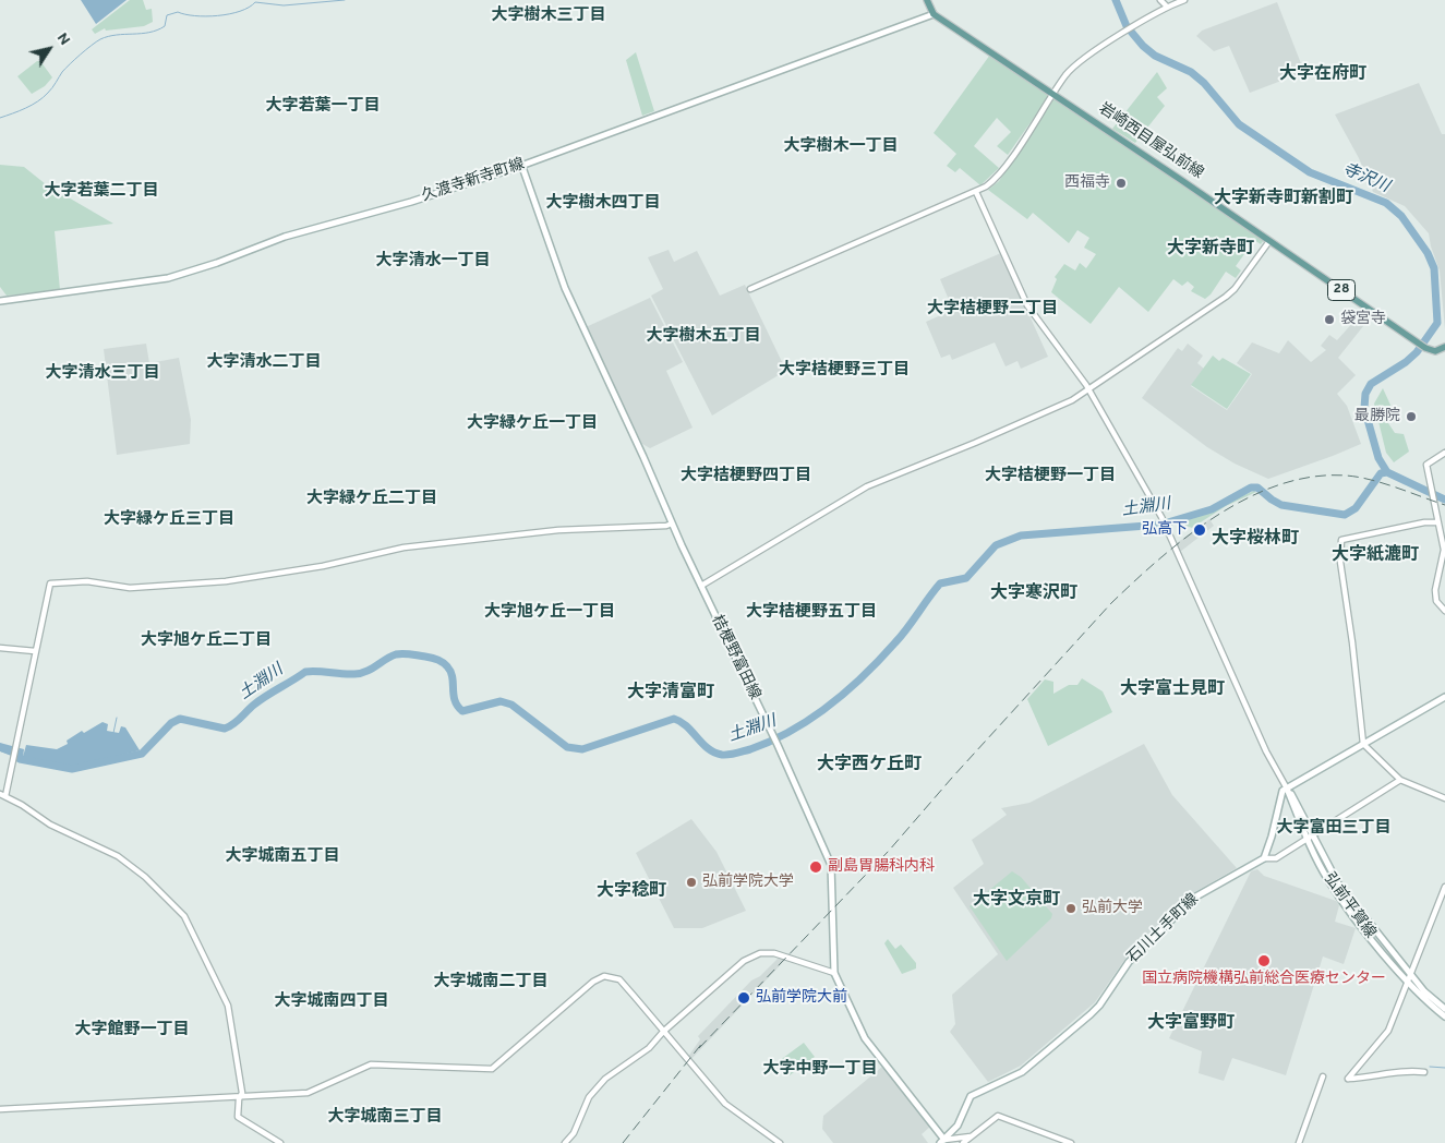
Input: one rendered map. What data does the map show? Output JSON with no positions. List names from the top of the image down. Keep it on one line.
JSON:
{"streets":{"main road":["岩崎西目屋弘前線","久渡寺新寺町線","28","桔梗野富田線","弘前平賀線","石川土手町線"]},"crossings":[["岩崎西目屋弘前線","久渡寺新寺町線"],["久渡寺新寺町線","桔梗野富田線"],["桔梗野富田線","石川土手町線"]],"districts":["大字樹木三丁目","大字在府町","大字若葉一丁目","大字樹木一丁目","大字若葉二丁目","大字新寺町新割町","大字樹木四丁目","大字新寺町","大字清水一丁目","大字桔梗野二丁目","大字樹木五丁目","大字清水二丁目","大字桔梗野三丁目","大字清水三丁目","大字緑ケ丘一丁目","大字桔梗野四丁目","大字桔梗野一丁目","大字緑ケ丘二丁目","大字緑ケ丘三丁目","大字桜林町","大字紙漉町","大字寒沢町","大字旭ケ丘一丁目","大字桔梗野五丁目","大字旭ケ丘二丁目","大字富士見町","大字清富町","大字西ケ丘町","大字富田三丁目","大字城南五丁目","大字稔町","大字文京町","大字城南二丁目","大字城南四丁目","大字富野町","大字館野一丁目","大字中野一丁目","大字城南三丁目"],"water":["寺沢川","土淵川"],"places":["西福寺","袋宮寺","最勝院","弘高下","副島胃腸科内科","弘前学院大学","弘前大学","国立病院機構弘前総合医療センター","弘前学院大前"],"north":"top right"}
